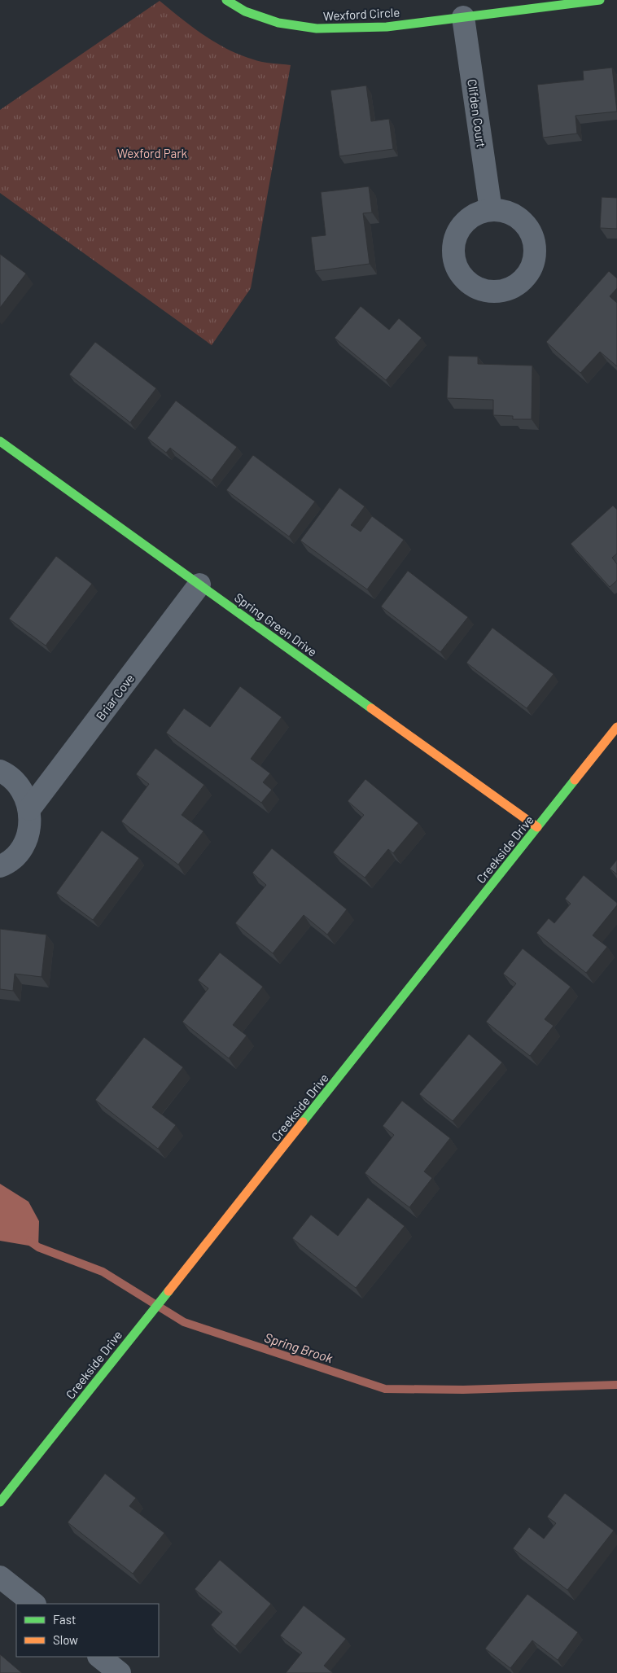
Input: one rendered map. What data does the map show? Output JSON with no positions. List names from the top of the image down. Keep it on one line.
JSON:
{"streets":{"street":["Wexford Circle","Clifden Court","Spring Green Drive","Briar Cove","Creekside Drive"]},"crossings":[["Wexford Circle","Clifden Court"],["Spring Green Drive","Briar Cove"],["Spring Green Drive","Creekside Drive"]],"water":["Spring Brook"],"parks":["Wexford Park"],"legend":["Fast","Slow"]}
